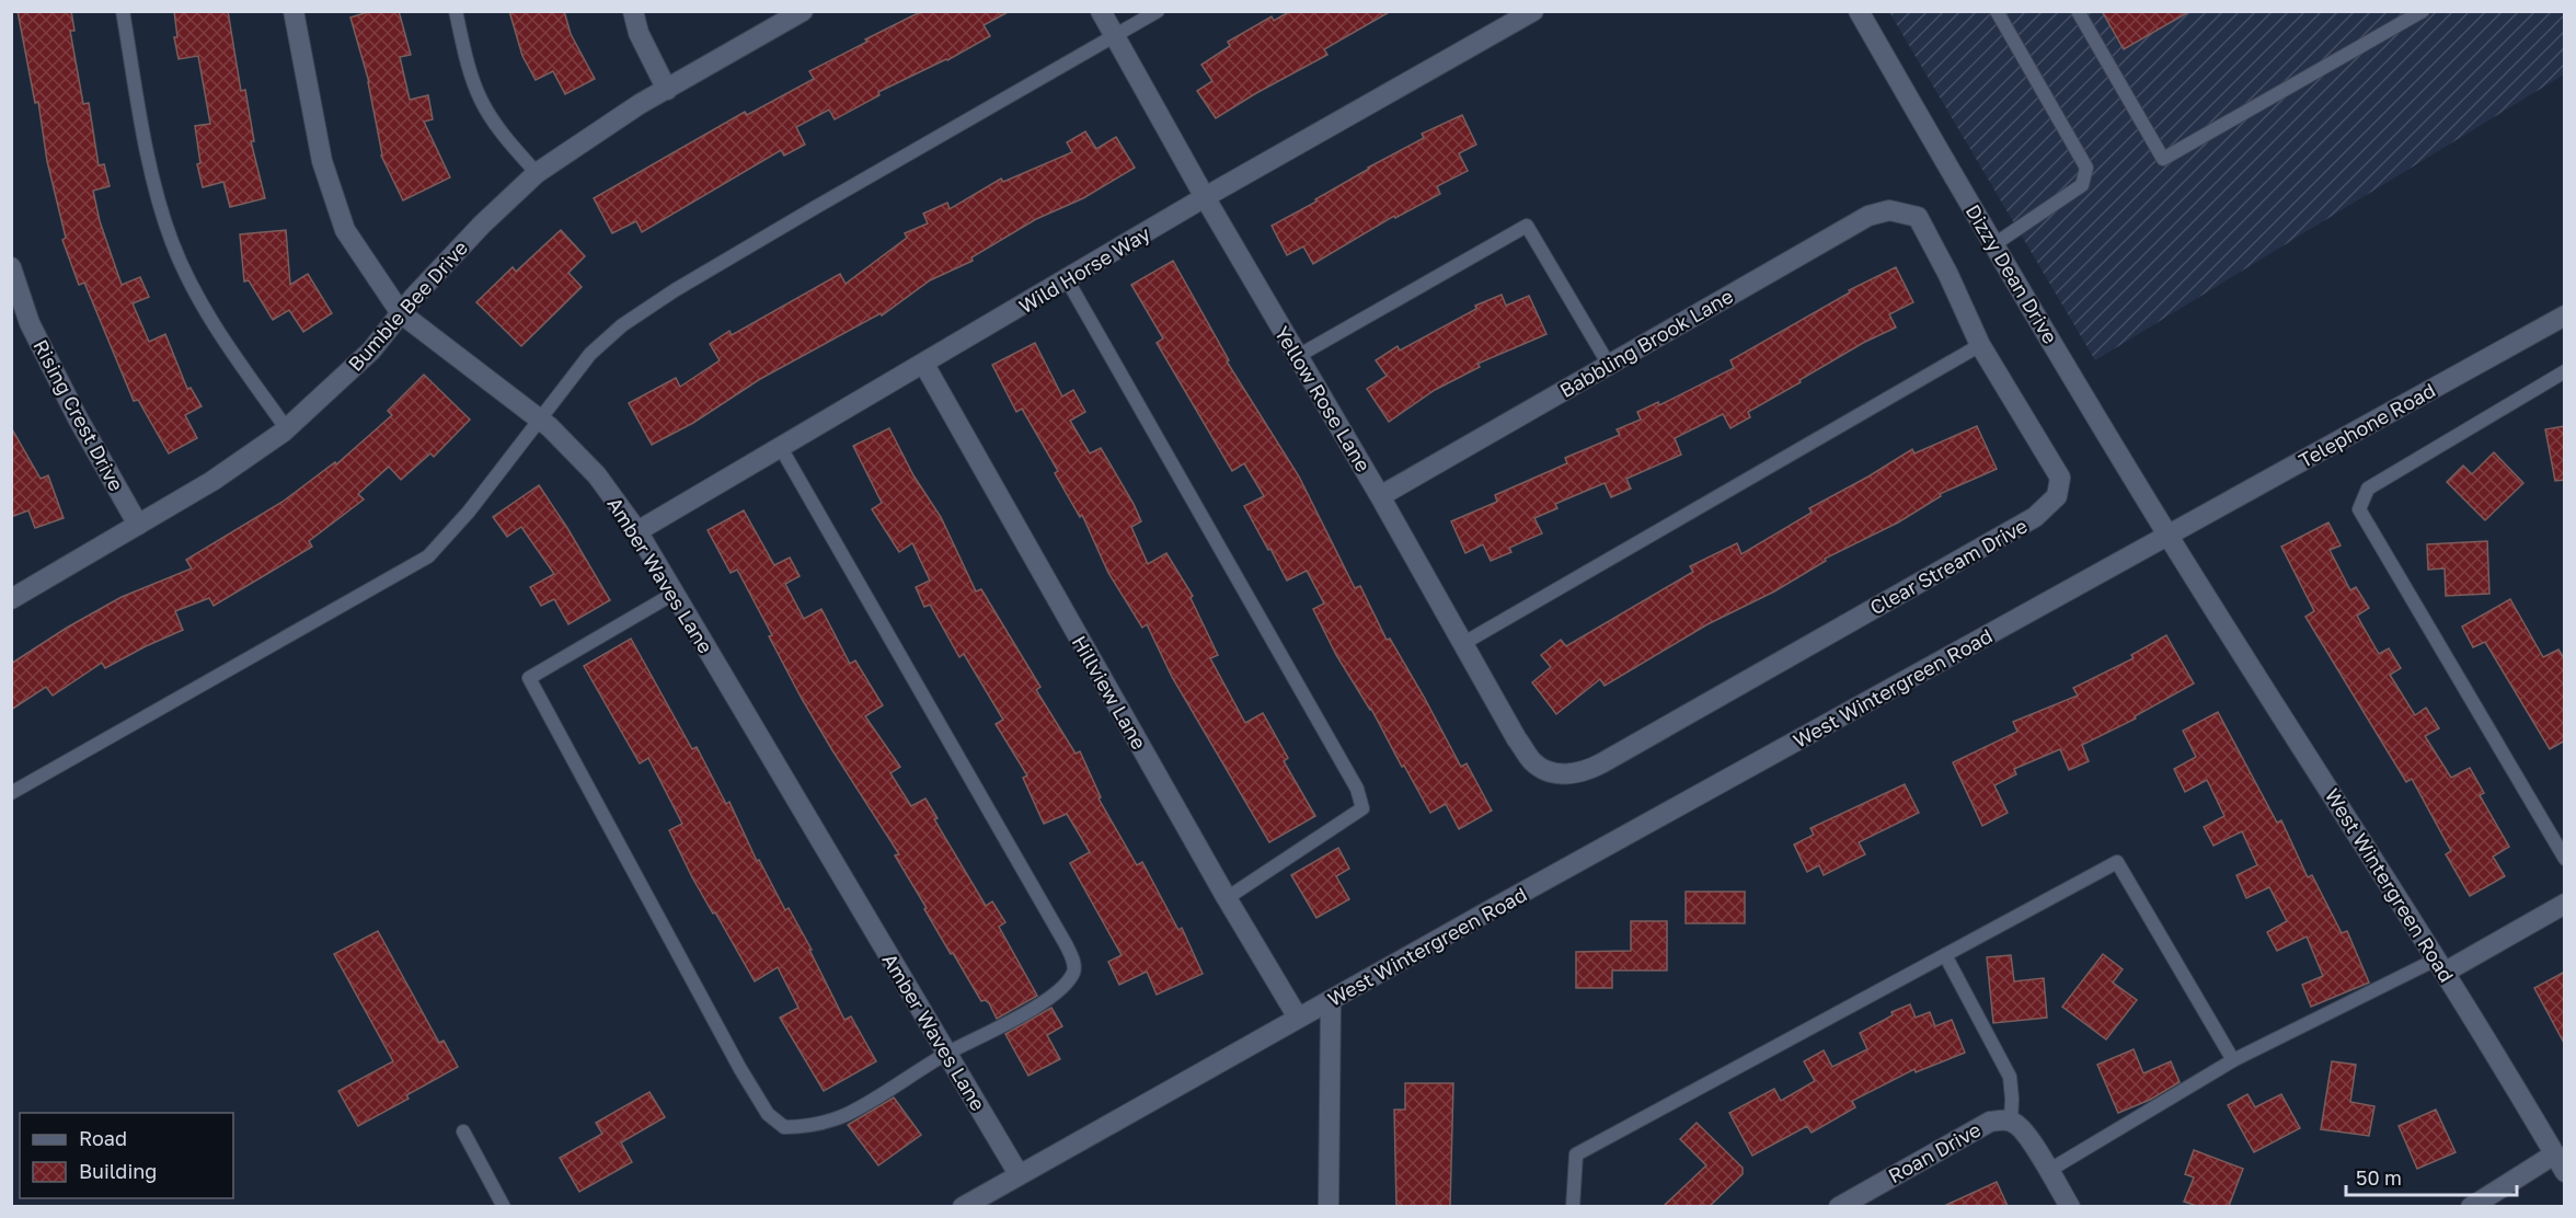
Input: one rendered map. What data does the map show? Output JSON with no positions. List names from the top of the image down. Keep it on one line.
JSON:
{"streets":{"street":["Wild Horse Way","Dizzy Dean Drive","Bumble Bee Drive","Babbling Brook Lane","Yellow Rose Lane","Rising Crest Drive","Telephone Road","Clear Stream Drive","Amber Waves Lane","West Wintergreen Road","Hillview Lane","Roan Drive"]},"crossings":[["Wild Horse Way","Yellow Rose Lane"],["Wild Horse Way","Amber Waves Lane"],["Wild Horse Way","Hillview Lane"],["Dizzy Dean Drive","Telephone Road"],["Dizzy Dean Drive","West Wintergreen Road"],["Bumble Bee Drive","Rising Crest Drive"],["Bumble Bee Drive","Amber Waves Lane"],["Babbling Brook Lane","Yellow Rose Lane"],["Babbling Brook Lane","Clear Stream Drive"],["Yellow Rose Lane","Clear Stream Drive"],["Telephone Road","West Wintergreen Road"],["Amber Waves Lane","West Wintergreen Road"],["West Wintergreen Road","Hillview Lane"]],"legend":["Road","Building"],"scale_bar":"50 m"}
